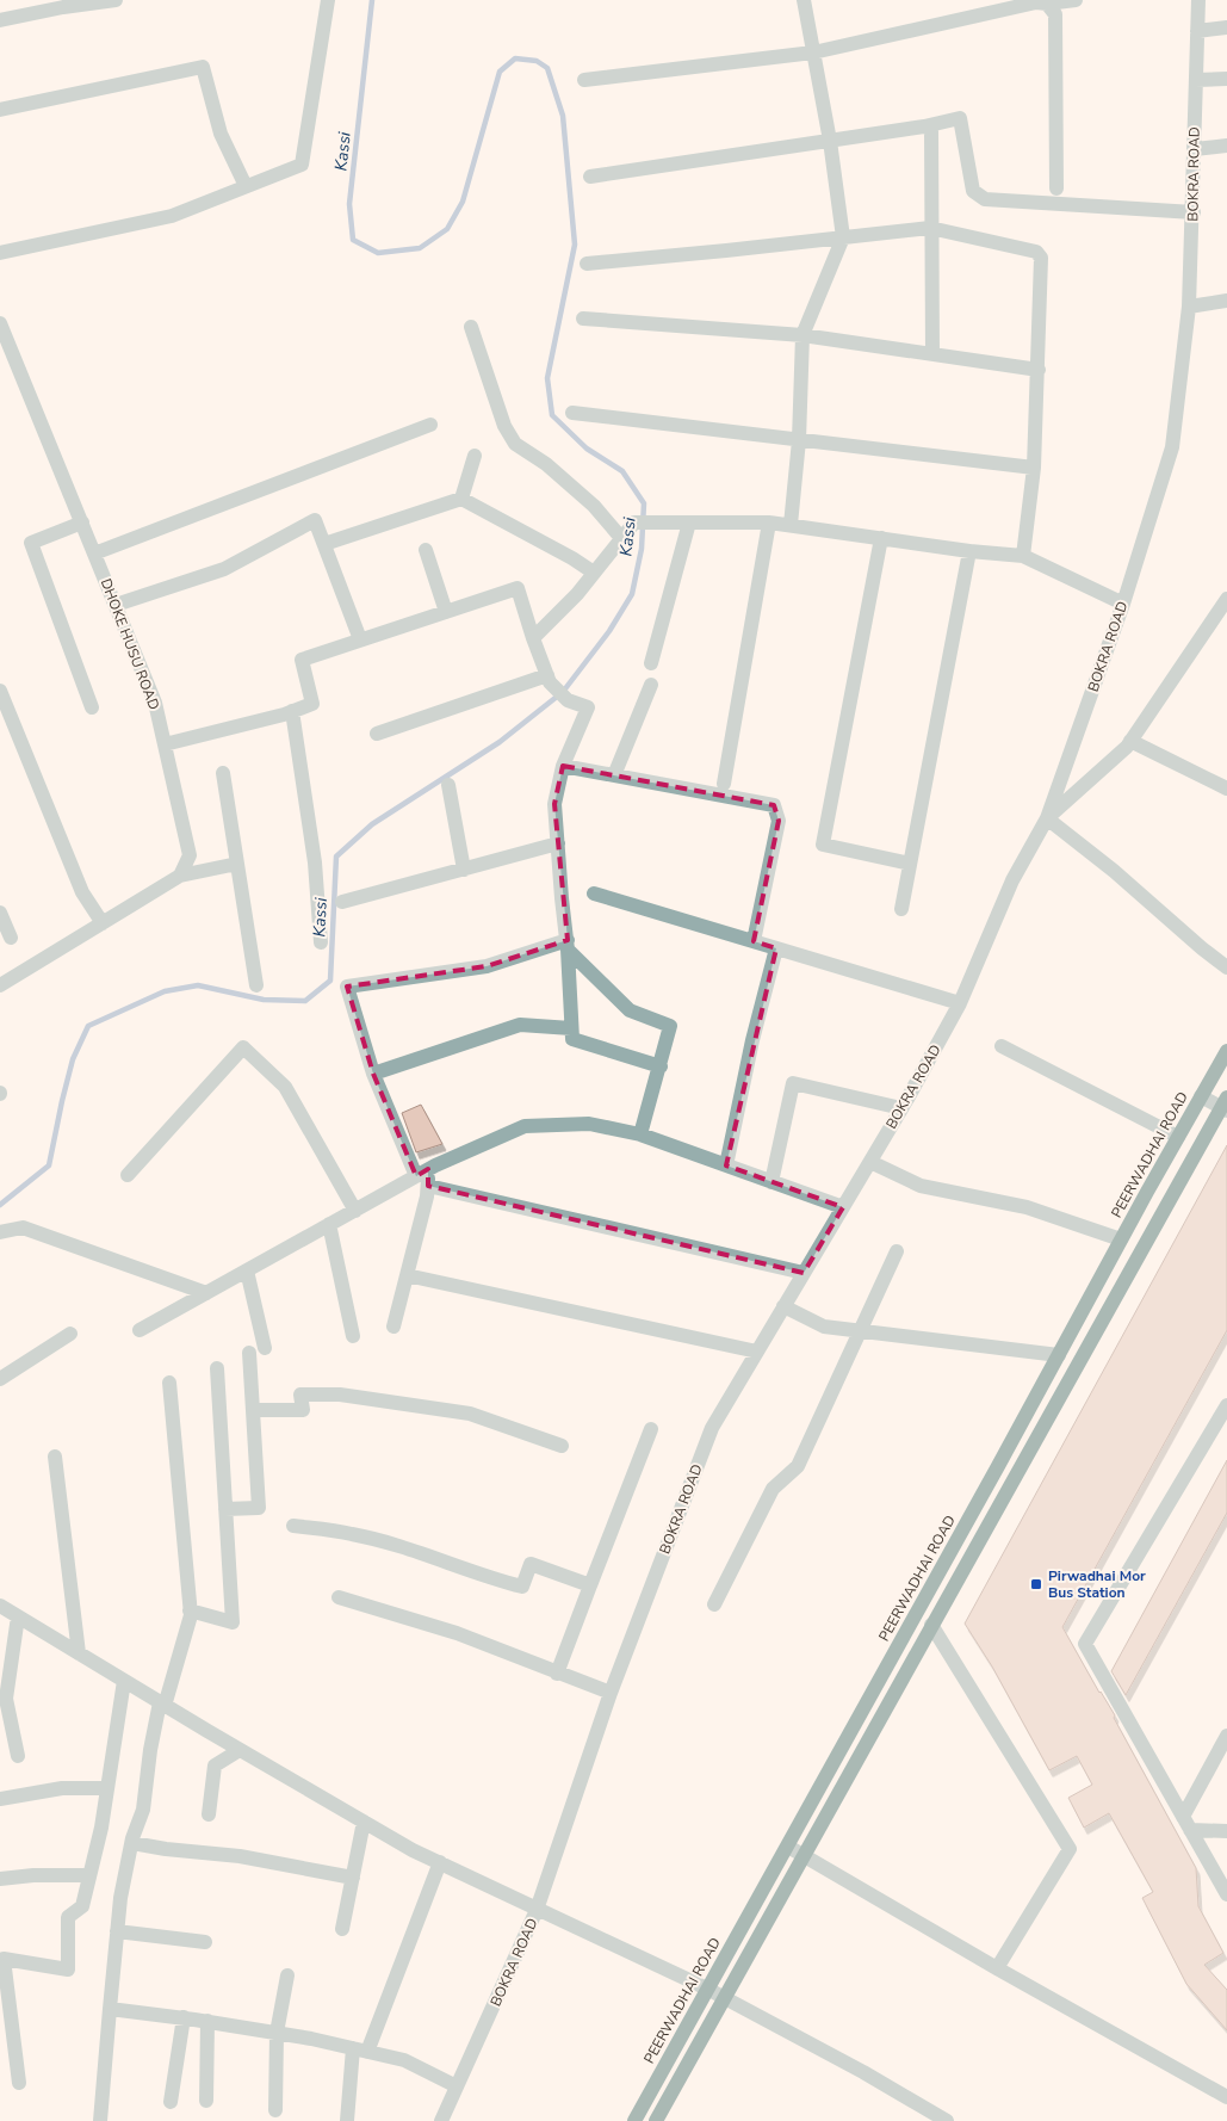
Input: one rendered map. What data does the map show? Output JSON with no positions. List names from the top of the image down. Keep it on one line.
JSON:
{"streets":{"main road":["PEERWADHAI ROAD"],"street":["BOKRA ROAD","DHOKE HUSU ROAD"]},"water":["Kassi"],"places":{"transit":["Pirwadhai Mor Bus Station"]}}
